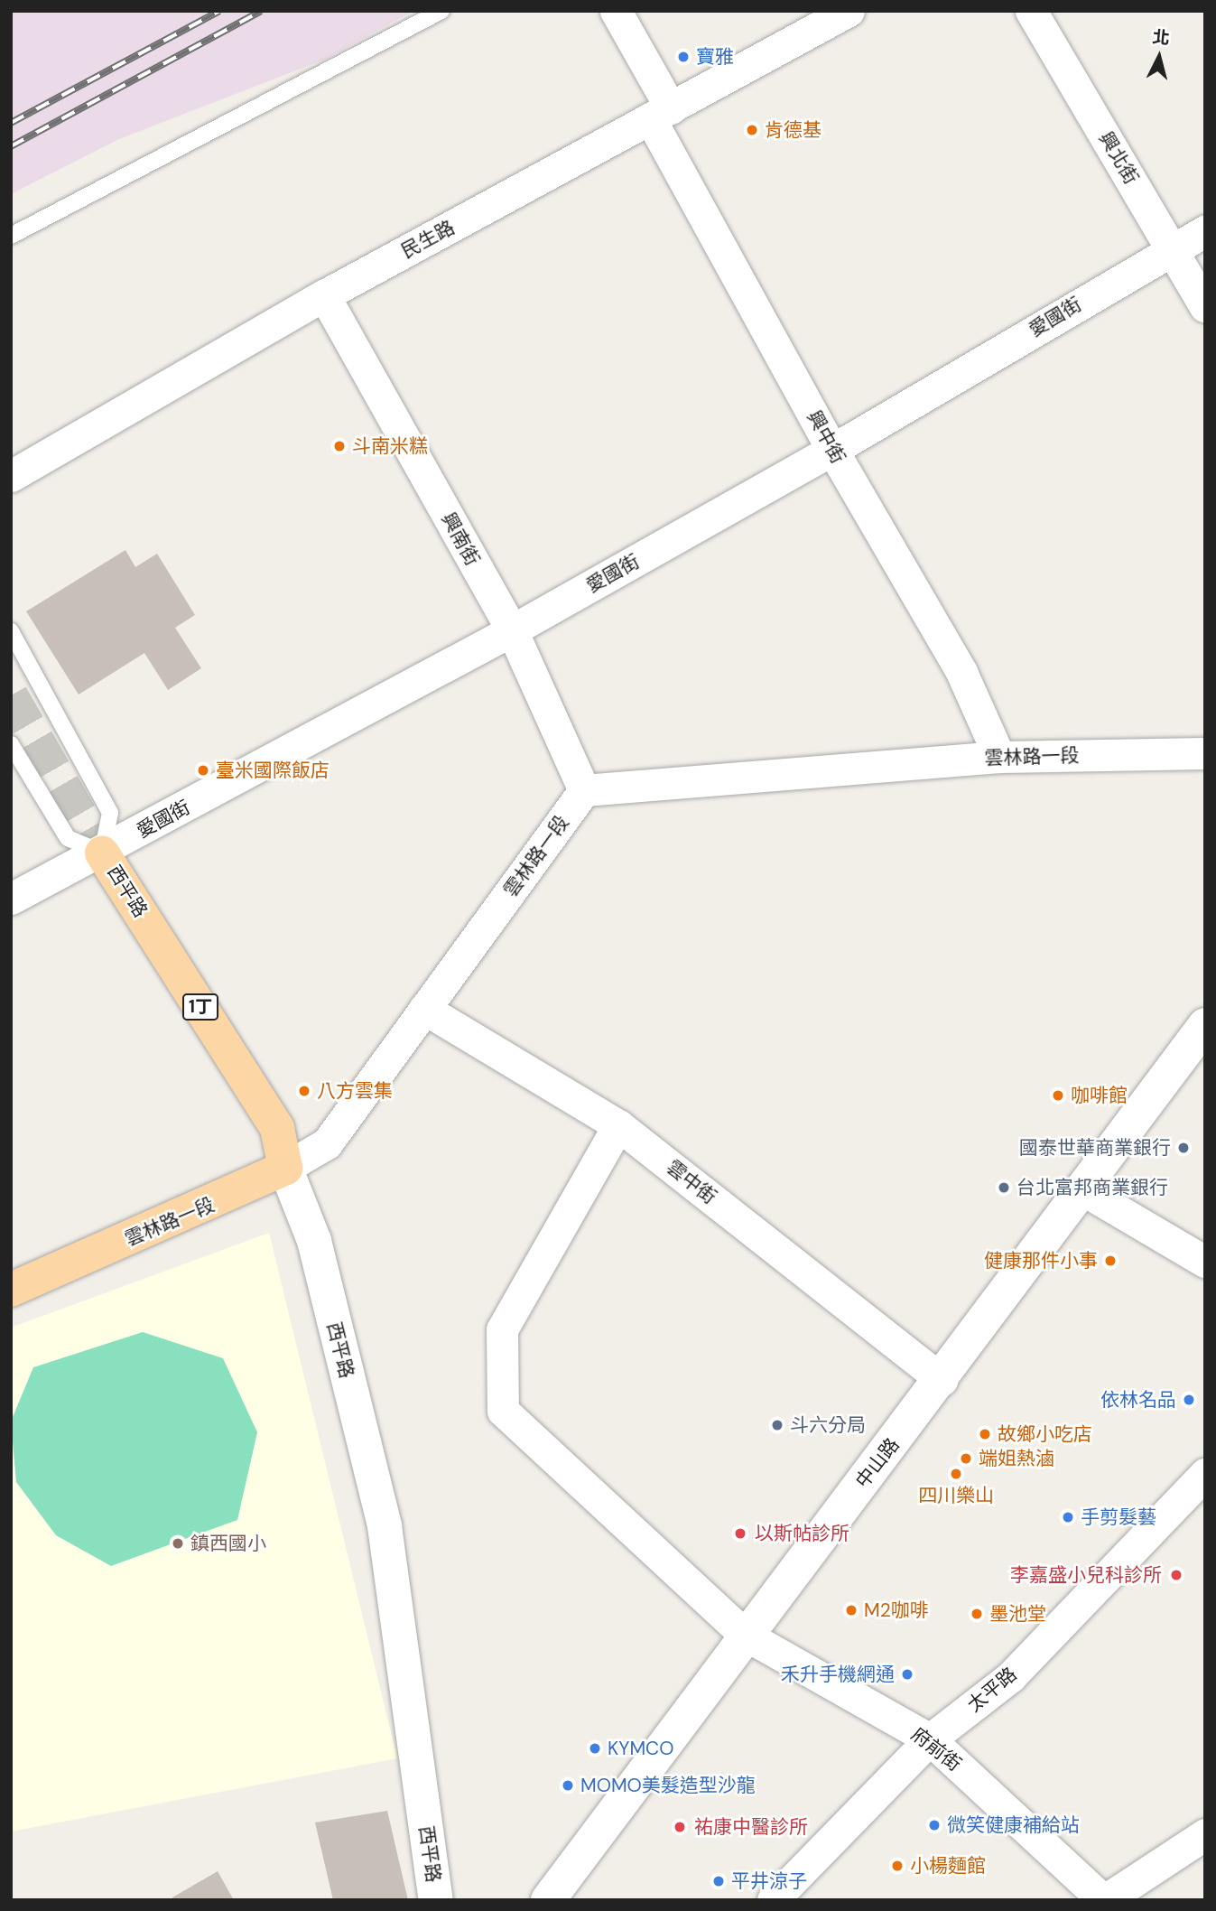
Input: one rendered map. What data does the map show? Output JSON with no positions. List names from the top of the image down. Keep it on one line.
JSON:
{"streets":{"main road":["雲林路一段","西平路","1丁"],"street":["興北街","民生路","愛國街","興中街","興南街","雲中街","中山路","太平路","府前街"]},"crossings":[["興北街","愛國街"],["民生路","興中街"],["民生路","興南街"],["愛國街","興中街"],["愛國街","興南街"],["愛國街","西平路"],["興中街","雲林路一段"],["興南街","雲林路一段"],["雲林路一段","西平路"],["雲林路一段","雲中街"],["雲中街","中山路"],["雲中街","府前街"],["中山路","府前街"],["太平路","府前街"]],"places":["寶雅","肯德基","斗南米糕","臺米國際飯店","八方雲集","咖啡館","國泰世華商業銀行","台北富邦商業銀行","健康那件小事","依林名品","斗六分局","故鄉小吃店","端姐熱滷","四川樂山","手剪髮藝","以斯帖診所","鎮西國小","李嘉盛小兒科診所","M2咖啡","墨池堂","禾升手機網通","KYMCO","MOMO美髮造型沙龍","微笑健康補給站","祐康中醫診所","小楊麵館","平井涼子"],"north":"top"}
